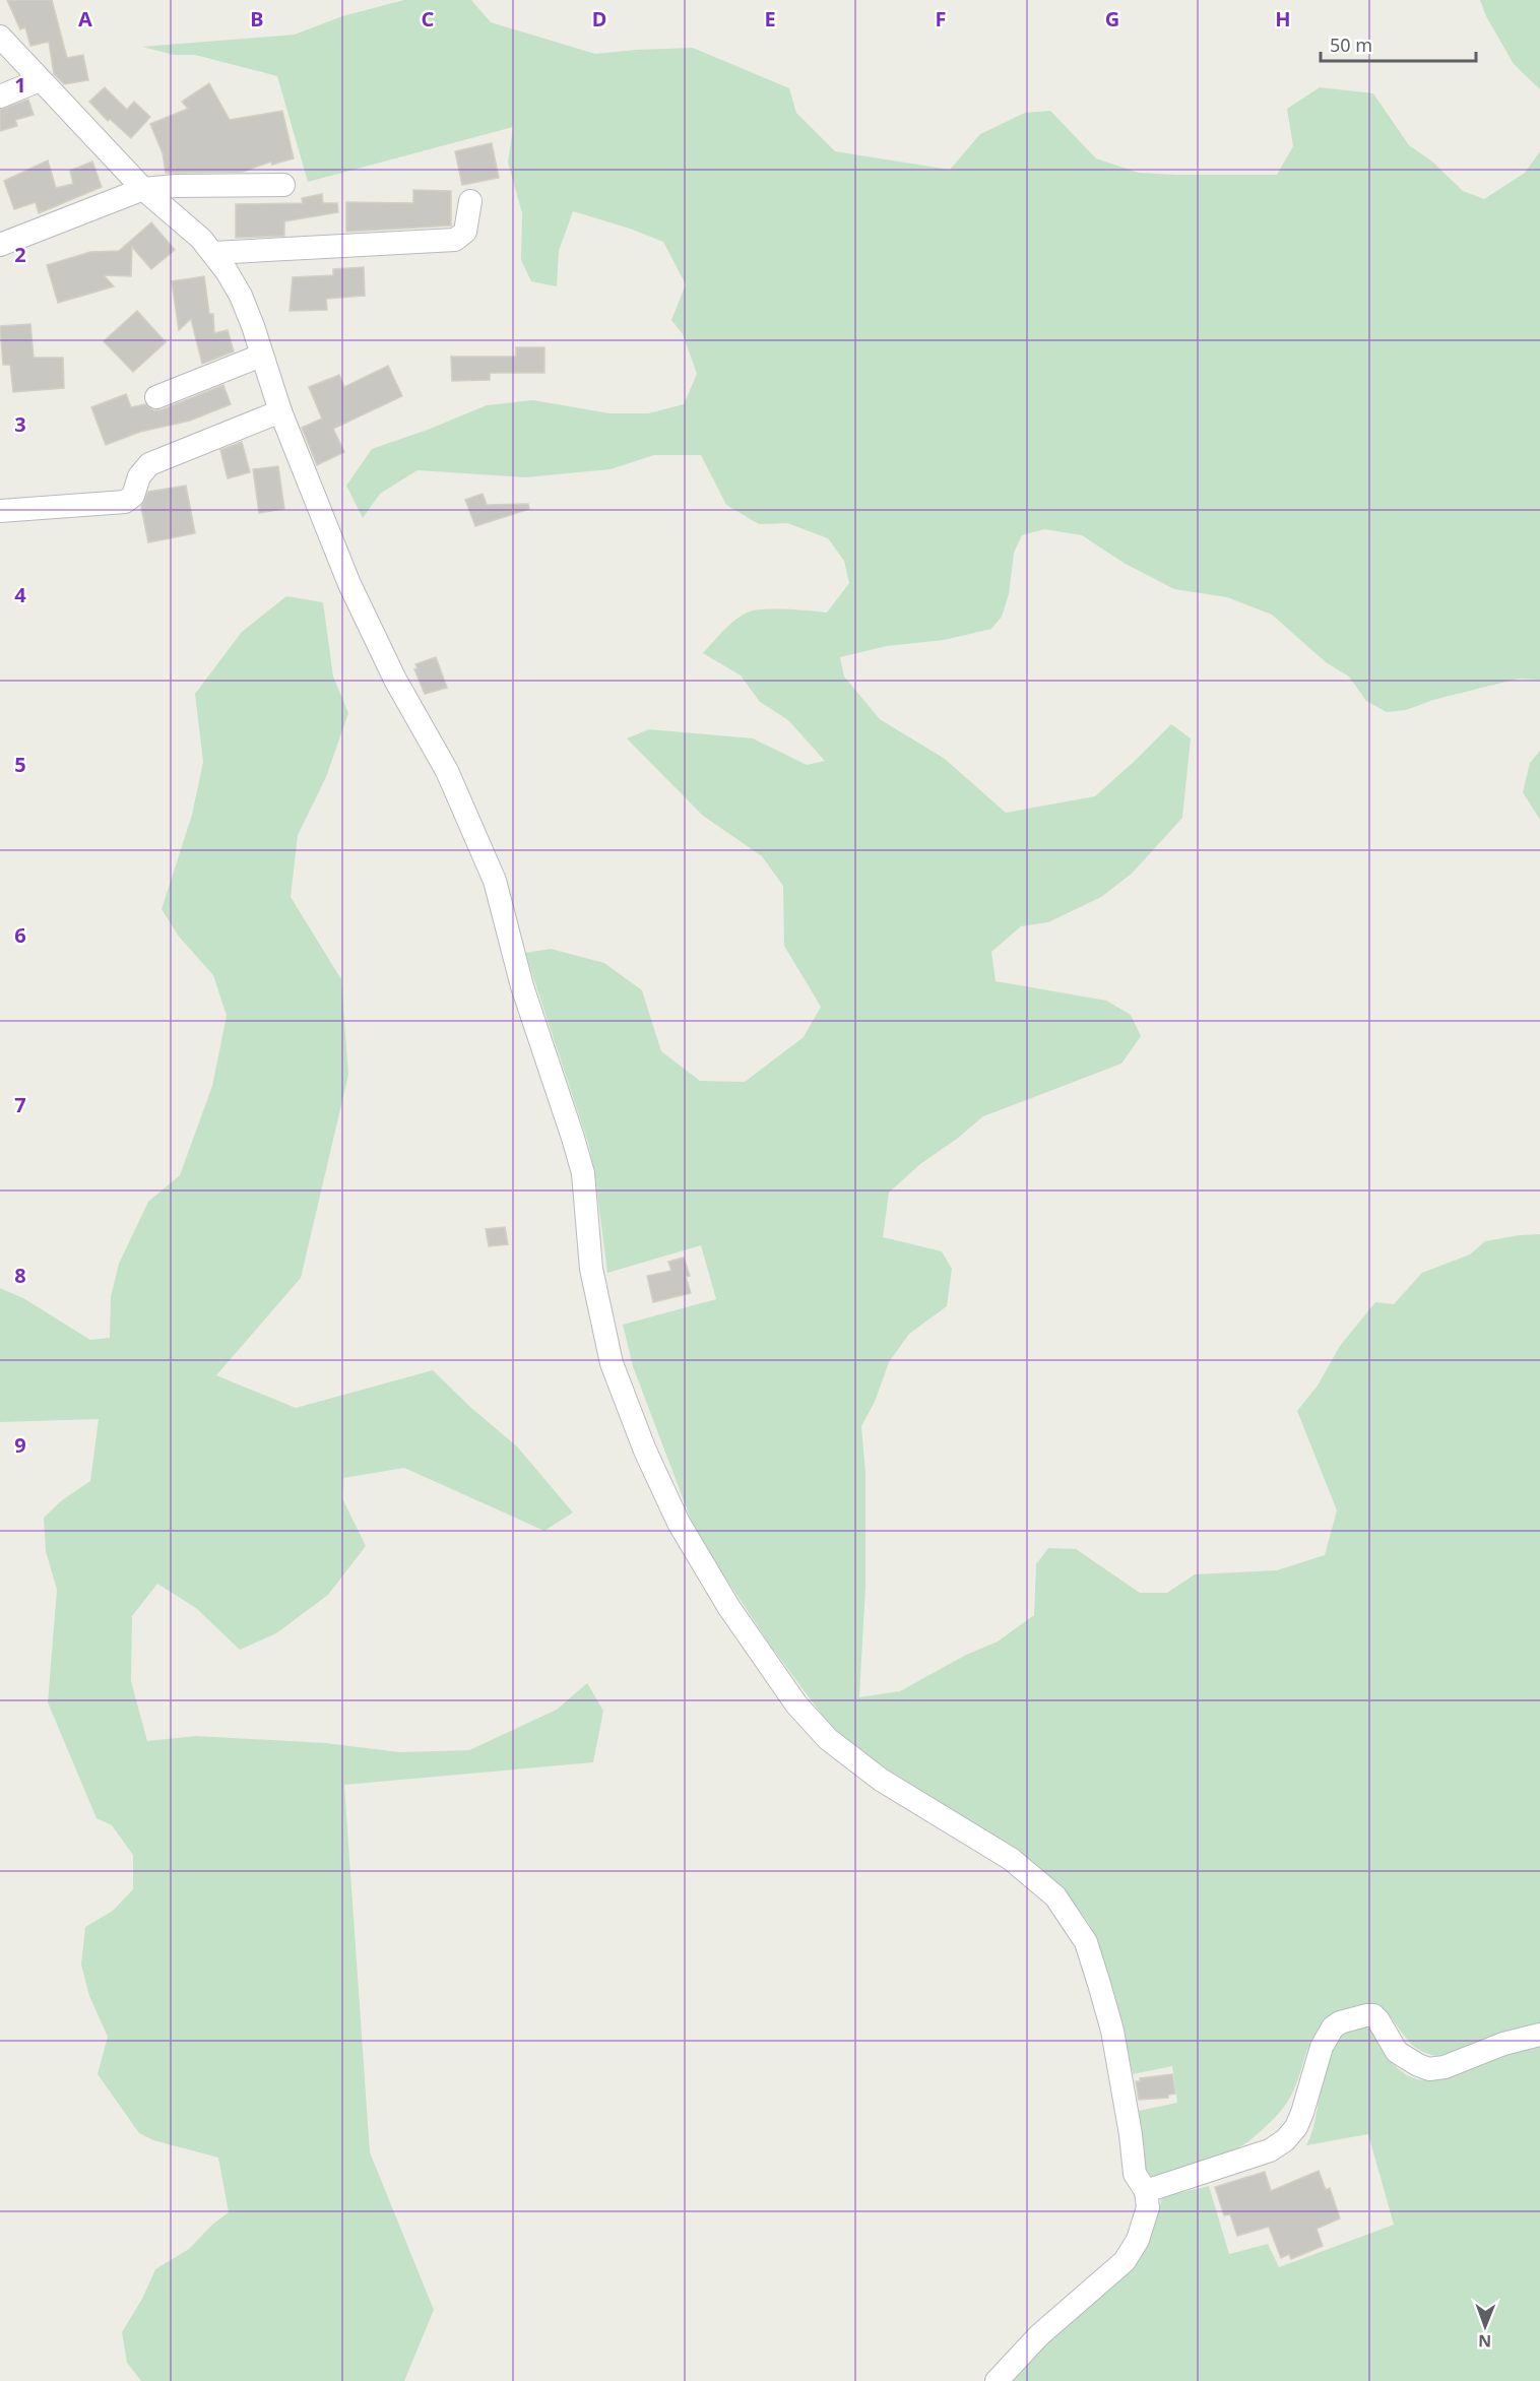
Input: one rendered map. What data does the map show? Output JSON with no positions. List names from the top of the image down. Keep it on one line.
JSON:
{"scale_bar":"50 m","north":"bottom","grid":{"columns":["A","B","C","D","E","F","G","H"],"rows":["1","2","3","4","5","6","7","8","9"]}}
